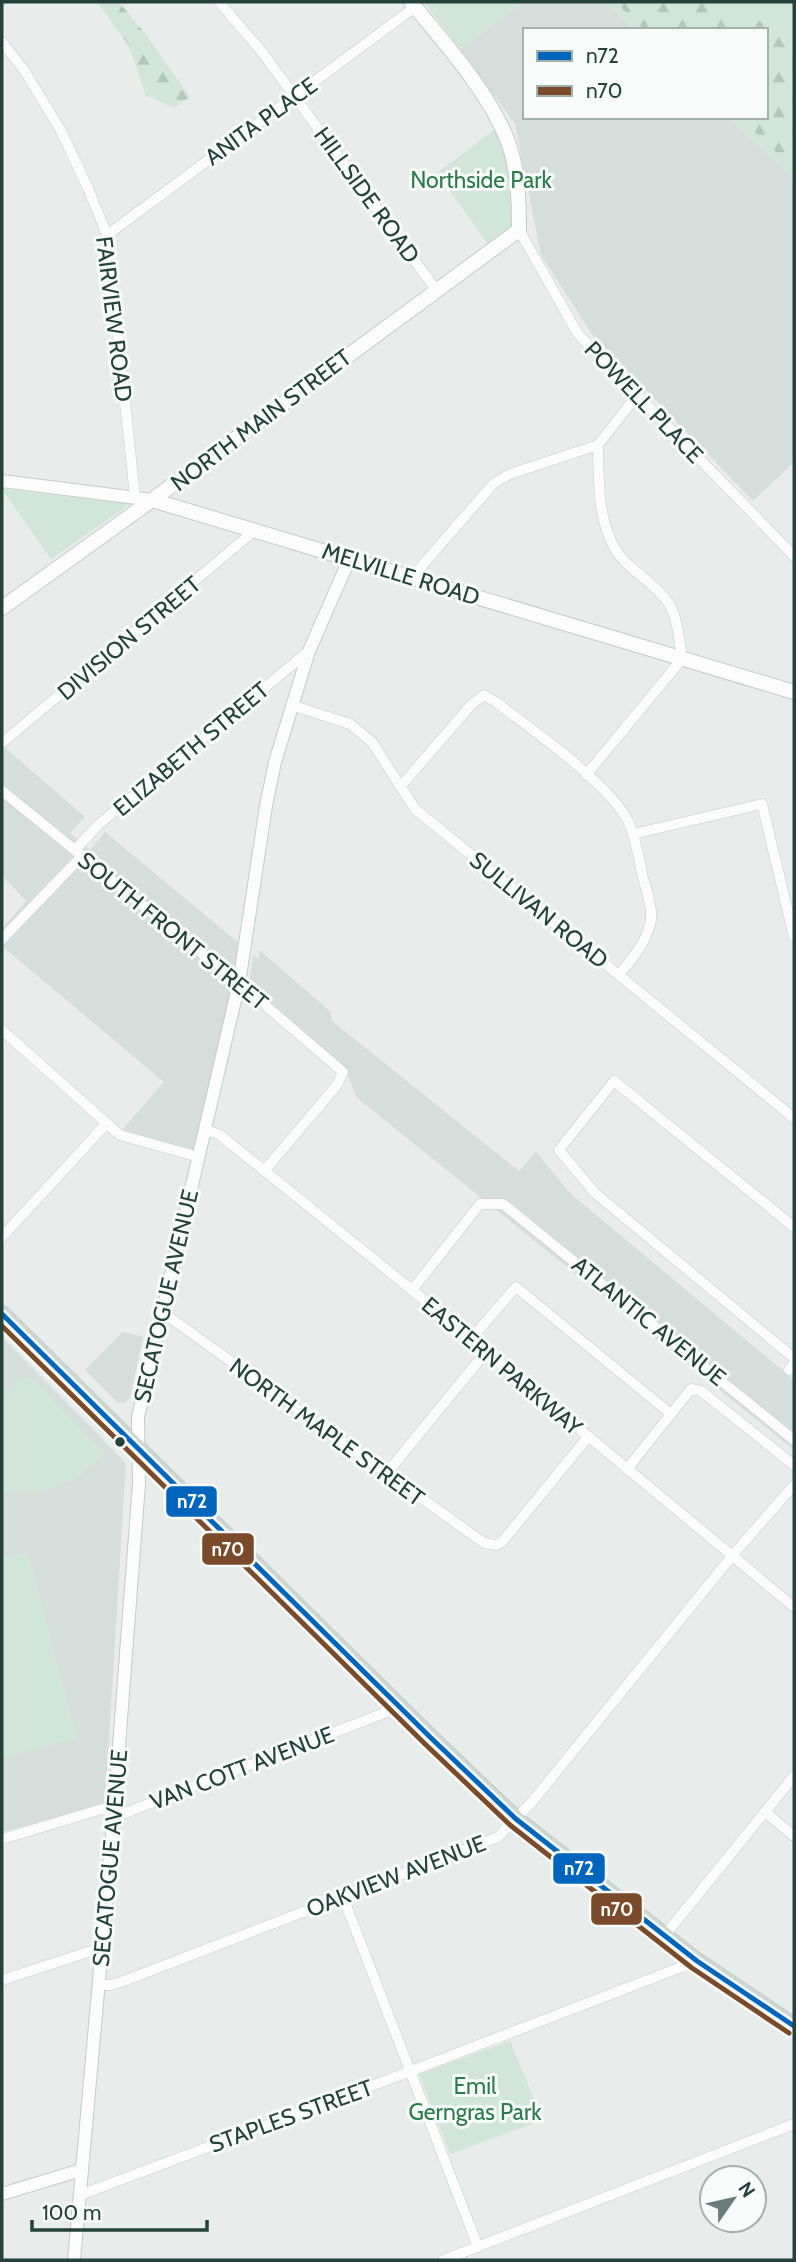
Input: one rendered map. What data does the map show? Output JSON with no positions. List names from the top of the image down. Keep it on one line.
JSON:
{"streets":{"main road":["NORTH MAIN STREET","MELVILLE ROAD"],"street":["ANITA PLACE","HILLSIDE ROAD","FAIRVIEW ROAD","POWELL PLACE","DIVISION STREET","ELIZABETH STREET","SULLIVAN ROAD","SOUTH FRONT STREET","SECATOGUE AVENUE","ATLANTIC AVENUE","EASTERN PARKWAY","NORTH MAPLE STREET","VAN COTT AVENUE","OAKVIEW AVENUE","STAPLES STREET"]},"crossings":[["ANITA PLACE","HILLSIDE ROAD"],["ANITA PLACE","FAIRVIEW ROAD"],["HILLSIDE ROAD","NORTH MAIN STREET"],["FAIRVIEW ROAD","MELVILLE ROAD"],["POWELL PLACE","NORTH MAIN STREET"],["NORTH MAIN STREET","MELVILLE ROAD"],["MELVILLE ROAD","DIVISION STREET"],["MELVILLE ROAD","SECATOGUE AVENUE"],["ELIZABETH STREET","SOUTH FRONT STREET"],["ELIZABETH STREET","SECATOGUE AVENUE"],["SULLIVAN ROAD","SECATOGUE AVENUE"],["SOUTH FRONT STREET","SECATOGUE AVENUE"],["SOUTH FRONT STREET","EASTERN PARKWAY"],["SECATOGUE AVENUE","EASTERN PARKWAY"],["SECATOGUE AVENUE","NORTH MAPLE STREET"],["SECATOGUE AVENUE","VAN COTT AVENUE"],["SECATOGUE AVENUE","OAKVIEW AVENUE"],["SECATOGUE AVENUE","STAPLES STREET"],["ATLANTIC AVENUE","EASTERN PARKWAY"],["EASTERN PARKWAY","NORTH MAPLE STREET"],["EASTERN PARKWAY","OAKVIEW AVENUE"]],"parks":["Northside Park","Emil Gerngras Park"],"lines":["transit line n72","transit line n70"],"legend":["n72","n70"],"scale_bar":"100 m","north":"top right"}
